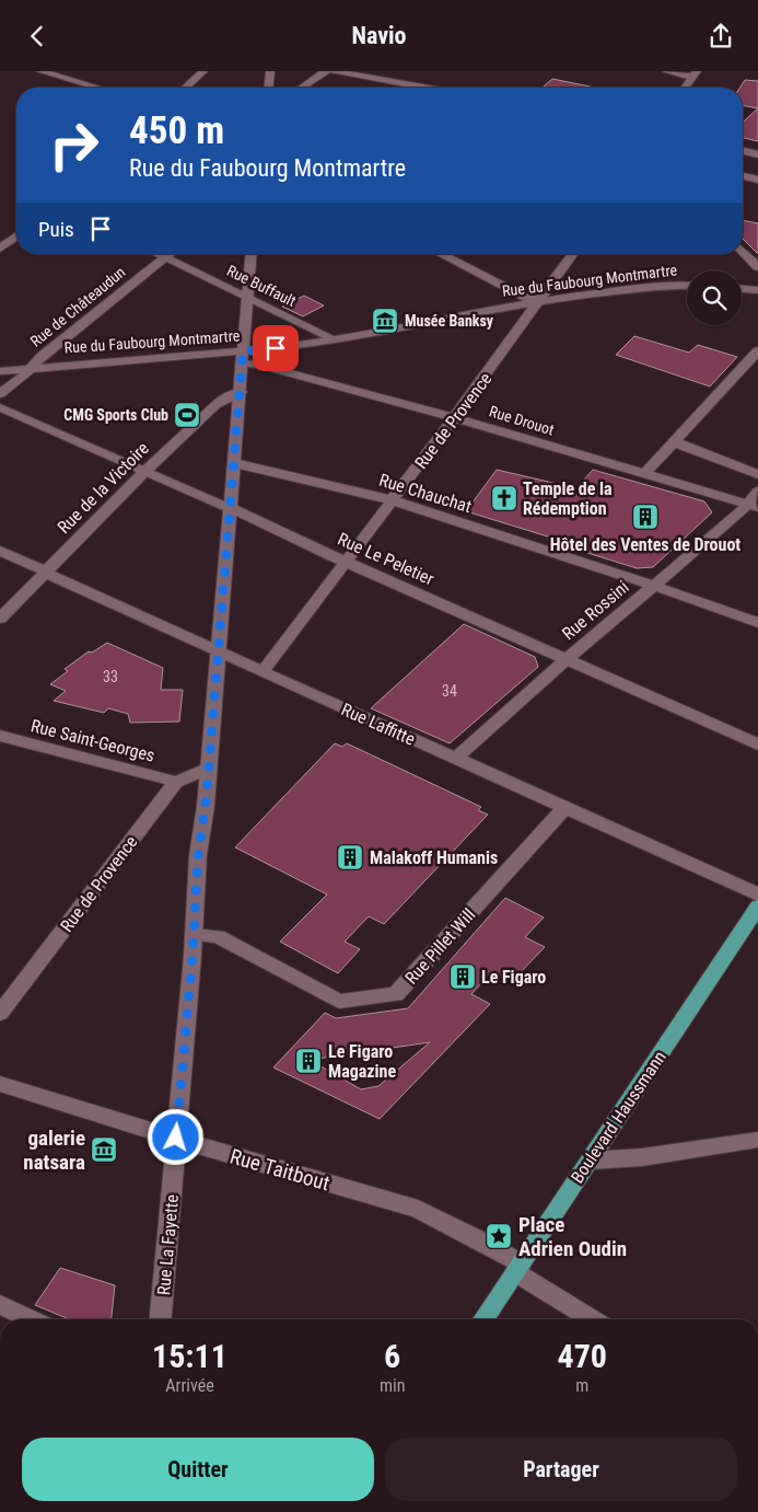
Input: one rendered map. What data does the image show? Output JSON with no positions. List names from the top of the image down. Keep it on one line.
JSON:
{"streets":{"main road":["Boulevard Haussmann"],"street":["Rue du Faubourg Montmartre","Rue Buffault","Rue de Châteaudun","Rue de Provence","Rue Drouot","Rue de la Victoire","Rue Chauchat","Rue Le Peletier","Rue Rossini","Rue Laffitte","Rue Saint-Georges","Rue Pillet Will","Rue Taitbout","Rue La Fayette"]},"crossings":[["Rue du Faubourg Montmartre","Rue Buffault"],["Rue du Faubourg Montmartre","Rue de Châteaudun"],["Rue du Faubourg Montmartre","Rue de Provence"],["Rue du Faubourg Montmartre","Rue Drouot"],["Rue du Faubourg Montmartre","Rue La Fayette"],["Rue Buffault","Rue de Châteaudun"],["Rue Buffault","Rue La Fayette"],["Rue de Provence","Rue Drouot"],["Rue de Provence","Rue Chauchat"],["Rue de Provence","Rue Le Peletier"],["Rue de Provence","Rue Laffitte"],["Rue de Provence","Rue Saint-Georges"],["Rue de Provence","Rue La Fayette"],["Rue Drouot","Rue Rossini"],["Rue Drouot","Rue La Fayette"],["Rue de la Victoire","Rue Le Peletier"],["Rue de la Victoire","Rue Laffitte"],["Rue de la Victoire","Rue La Fayette"],["Rue Chauchat","Rue Rossini"],["Rue Chauchat","Rue La Fayette"],["Rue Le Peletier","Rue Rossini"],["Rue Le Peletier","Rue La Fayette"],["Rue Rossini","Rue Laffitte"],["Rue Laffitte","Rue Pillet Will"],["Rue Laffitte","Rue La Fayette"],["Rue Pillet Will","Rue La Fayette"],["Boulevard Haussmann","Rue Taitbout"],["Rue Taitbout","Rue La Fayette"]],"places":{"museum":["Musée Banksy","galerie natsara"],"sports":["CMG Sports Club"],"church":["Temple de la Rédemption"],"building":["Hôtel des Ventes de Drouot","Malakoff Humanis","Le Figaro","Le Figaro Magazine"],"place":["Place Adrien Oudin"]},"house_numbers":["33","34"],"page":{"header":"Navio","turn":["450 m","Rue du Faubourg Montmartre"],"then":"Puis","eta":["15:11","Arrivée","6","min","470","m"],"buttons":["Quitter","Partager"]}}
